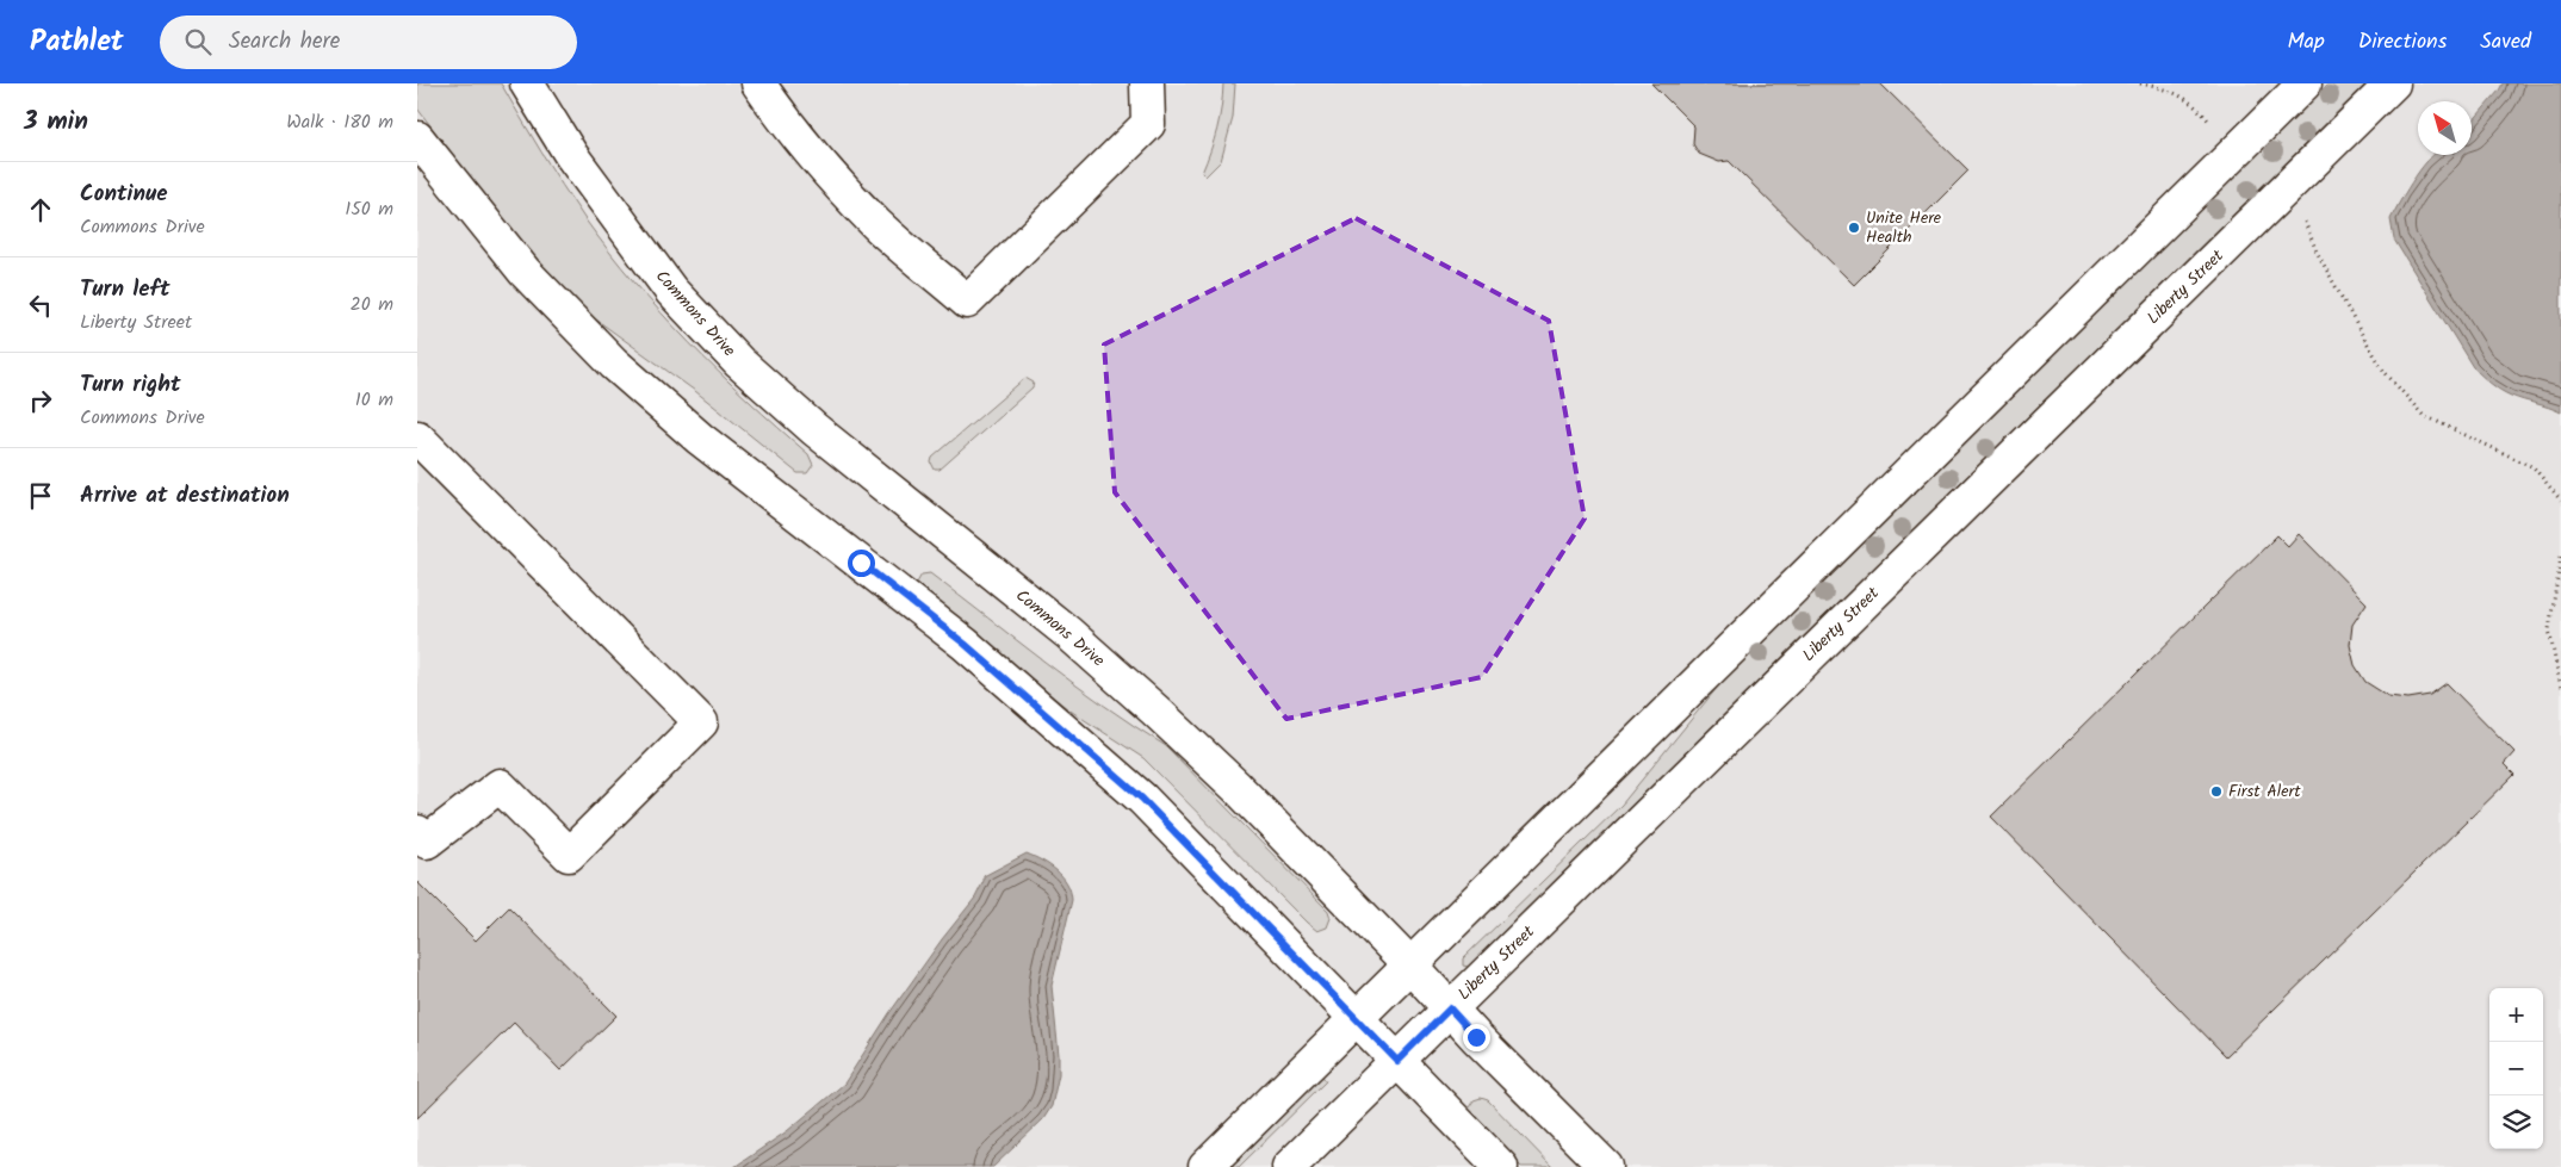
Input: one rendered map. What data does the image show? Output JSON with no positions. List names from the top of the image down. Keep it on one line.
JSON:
{"streets":{"street":["Liberty Street","Commons Drive"]},"crossings":[["Liberty Street","Commons Drive"]],"places":["Unite Here Health","First Alert"],"north":"top left","page":{"header":"Pathlet","search":"Search here","nav":["Map","Directions","Saved"],"heading":["3 min","Walk · 180 m"],"list":[["Continue","Commons Drive","150 m"],["Turn left","Liberty Street","20 m"],["Turn right","Commons Drive","10 m"],"Arrive at destination"],"map_buttons":["+","−"]}}
